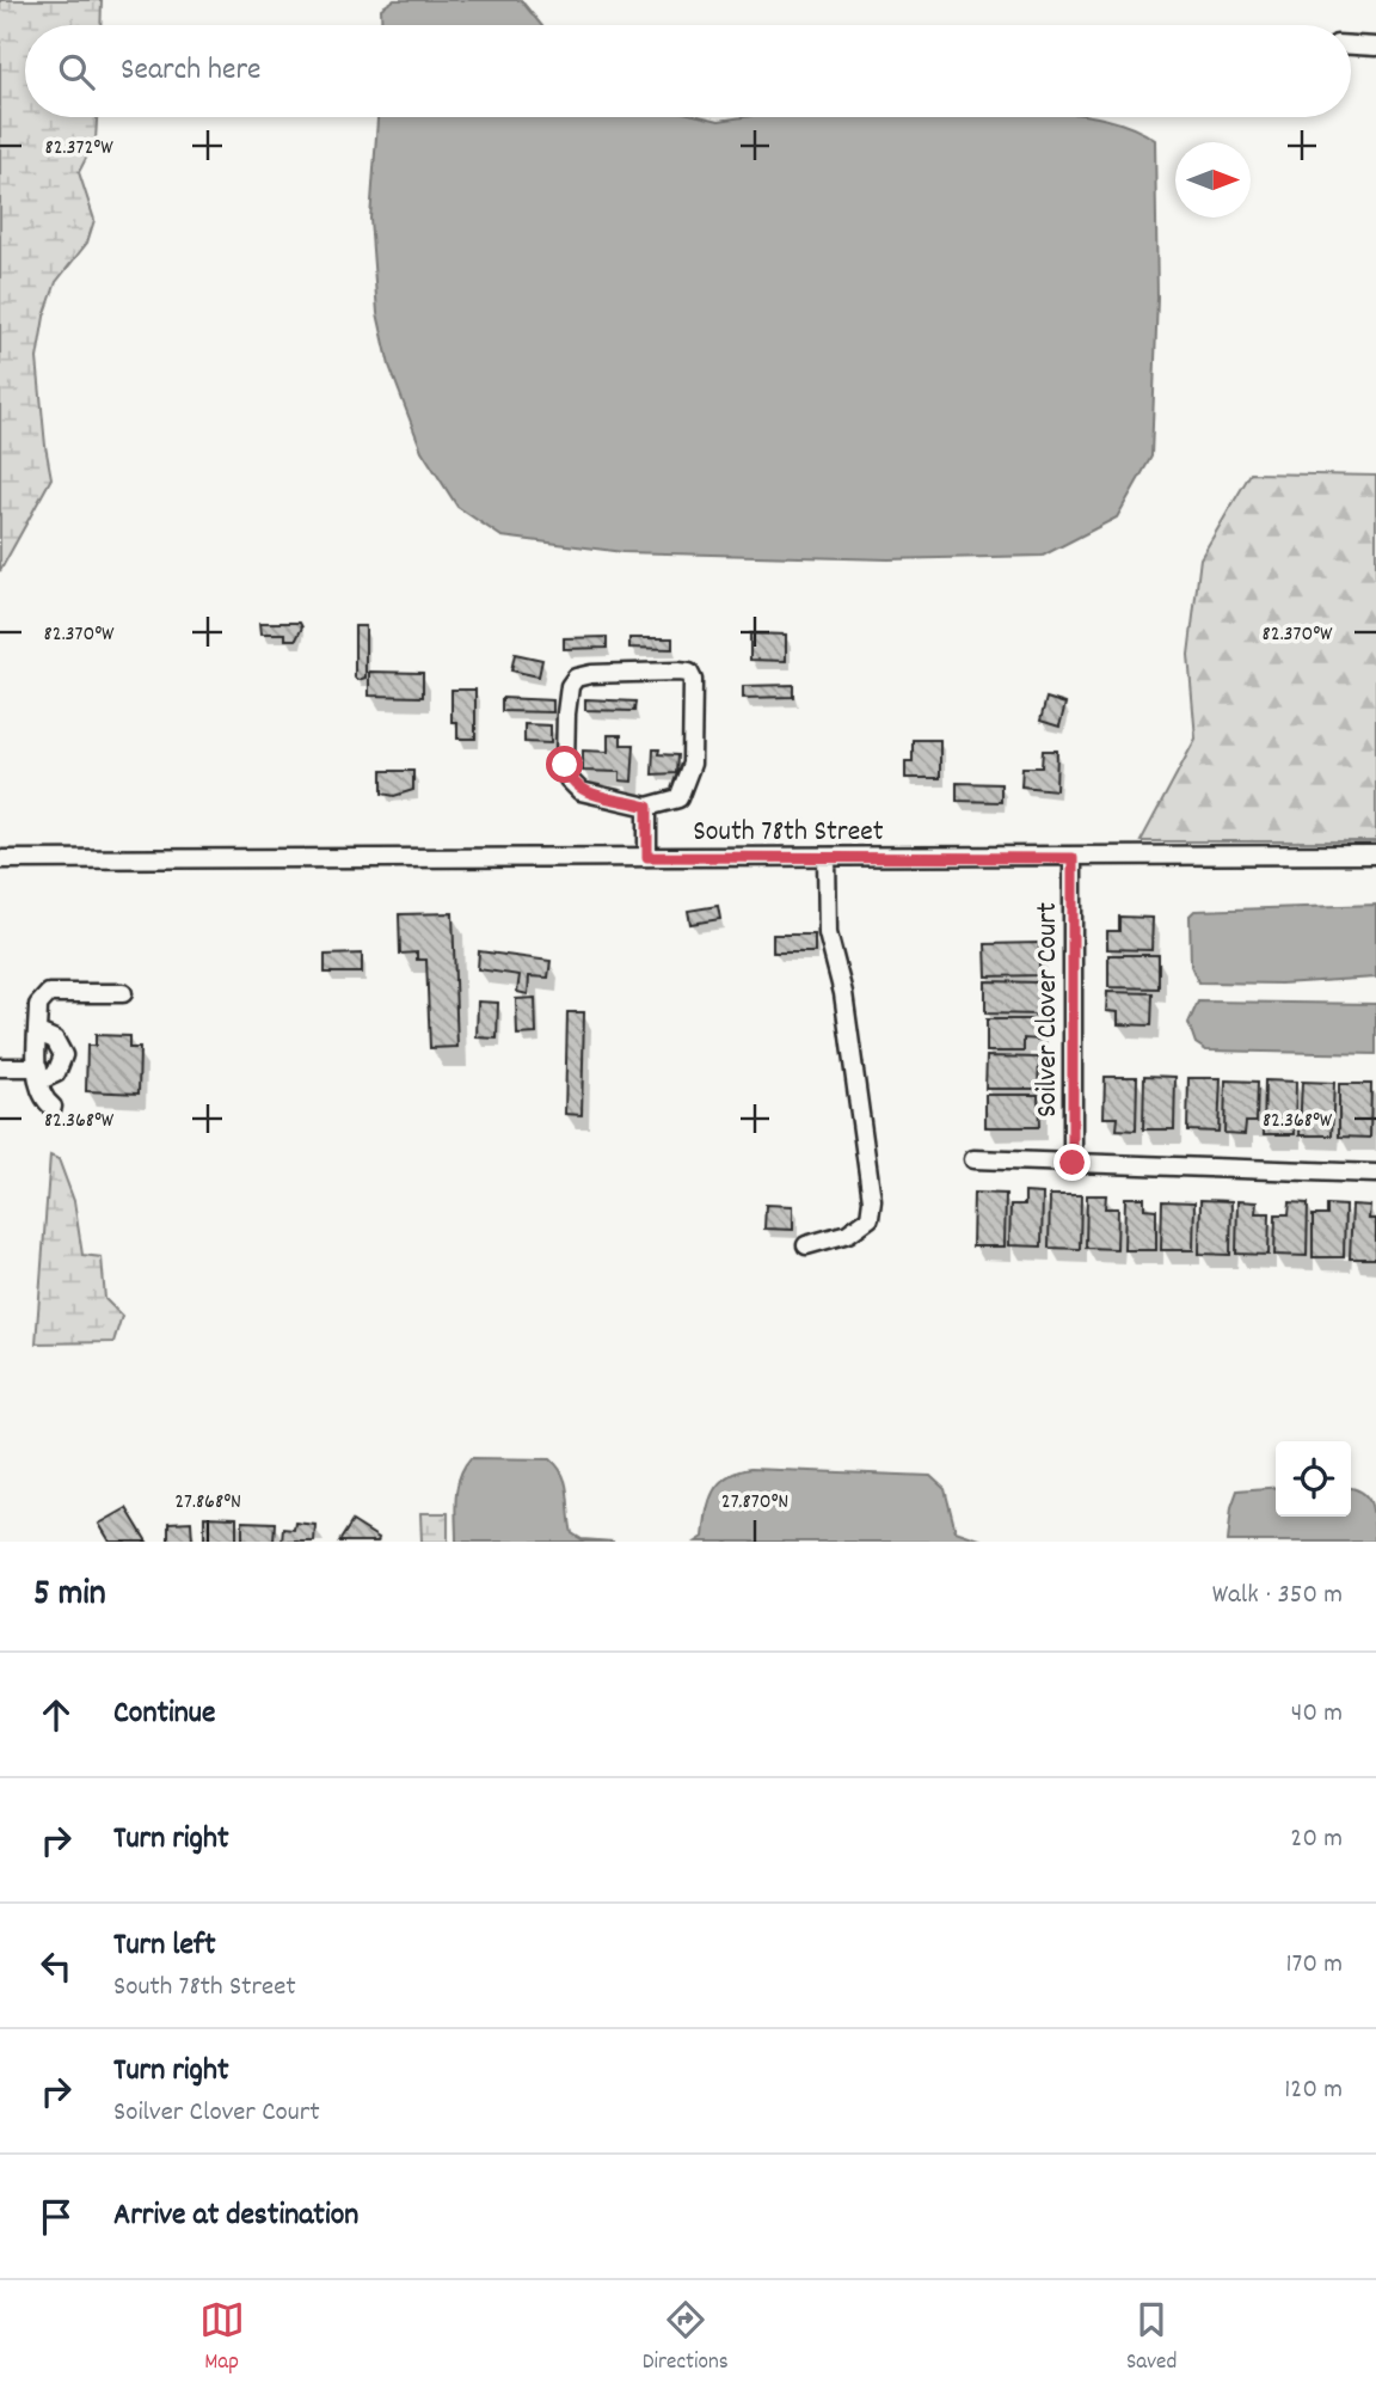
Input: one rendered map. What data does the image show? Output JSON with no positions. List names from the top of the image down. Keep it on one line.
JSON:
{"streets":{"street":["South 78th Street","Soilver Clover Court"]},"crossings":[["South 78th Street","Soilver Clover Court"]],"north":"right","page":{"search":"Search here","heading":["5 min","Walk · 350 m"],"list":[["Continue","40 m"],["Turn right","20 m"],["Turn left","South 78th Street","170 m"],["Turn right","Soilver Clover Court","120 m"],"Arrive at destination"],"nav":["Map","Directions","Saved"]},"coordinates":["82.372°W","82.370°W","82.368°W","27.868°N","27.870°N"]}
